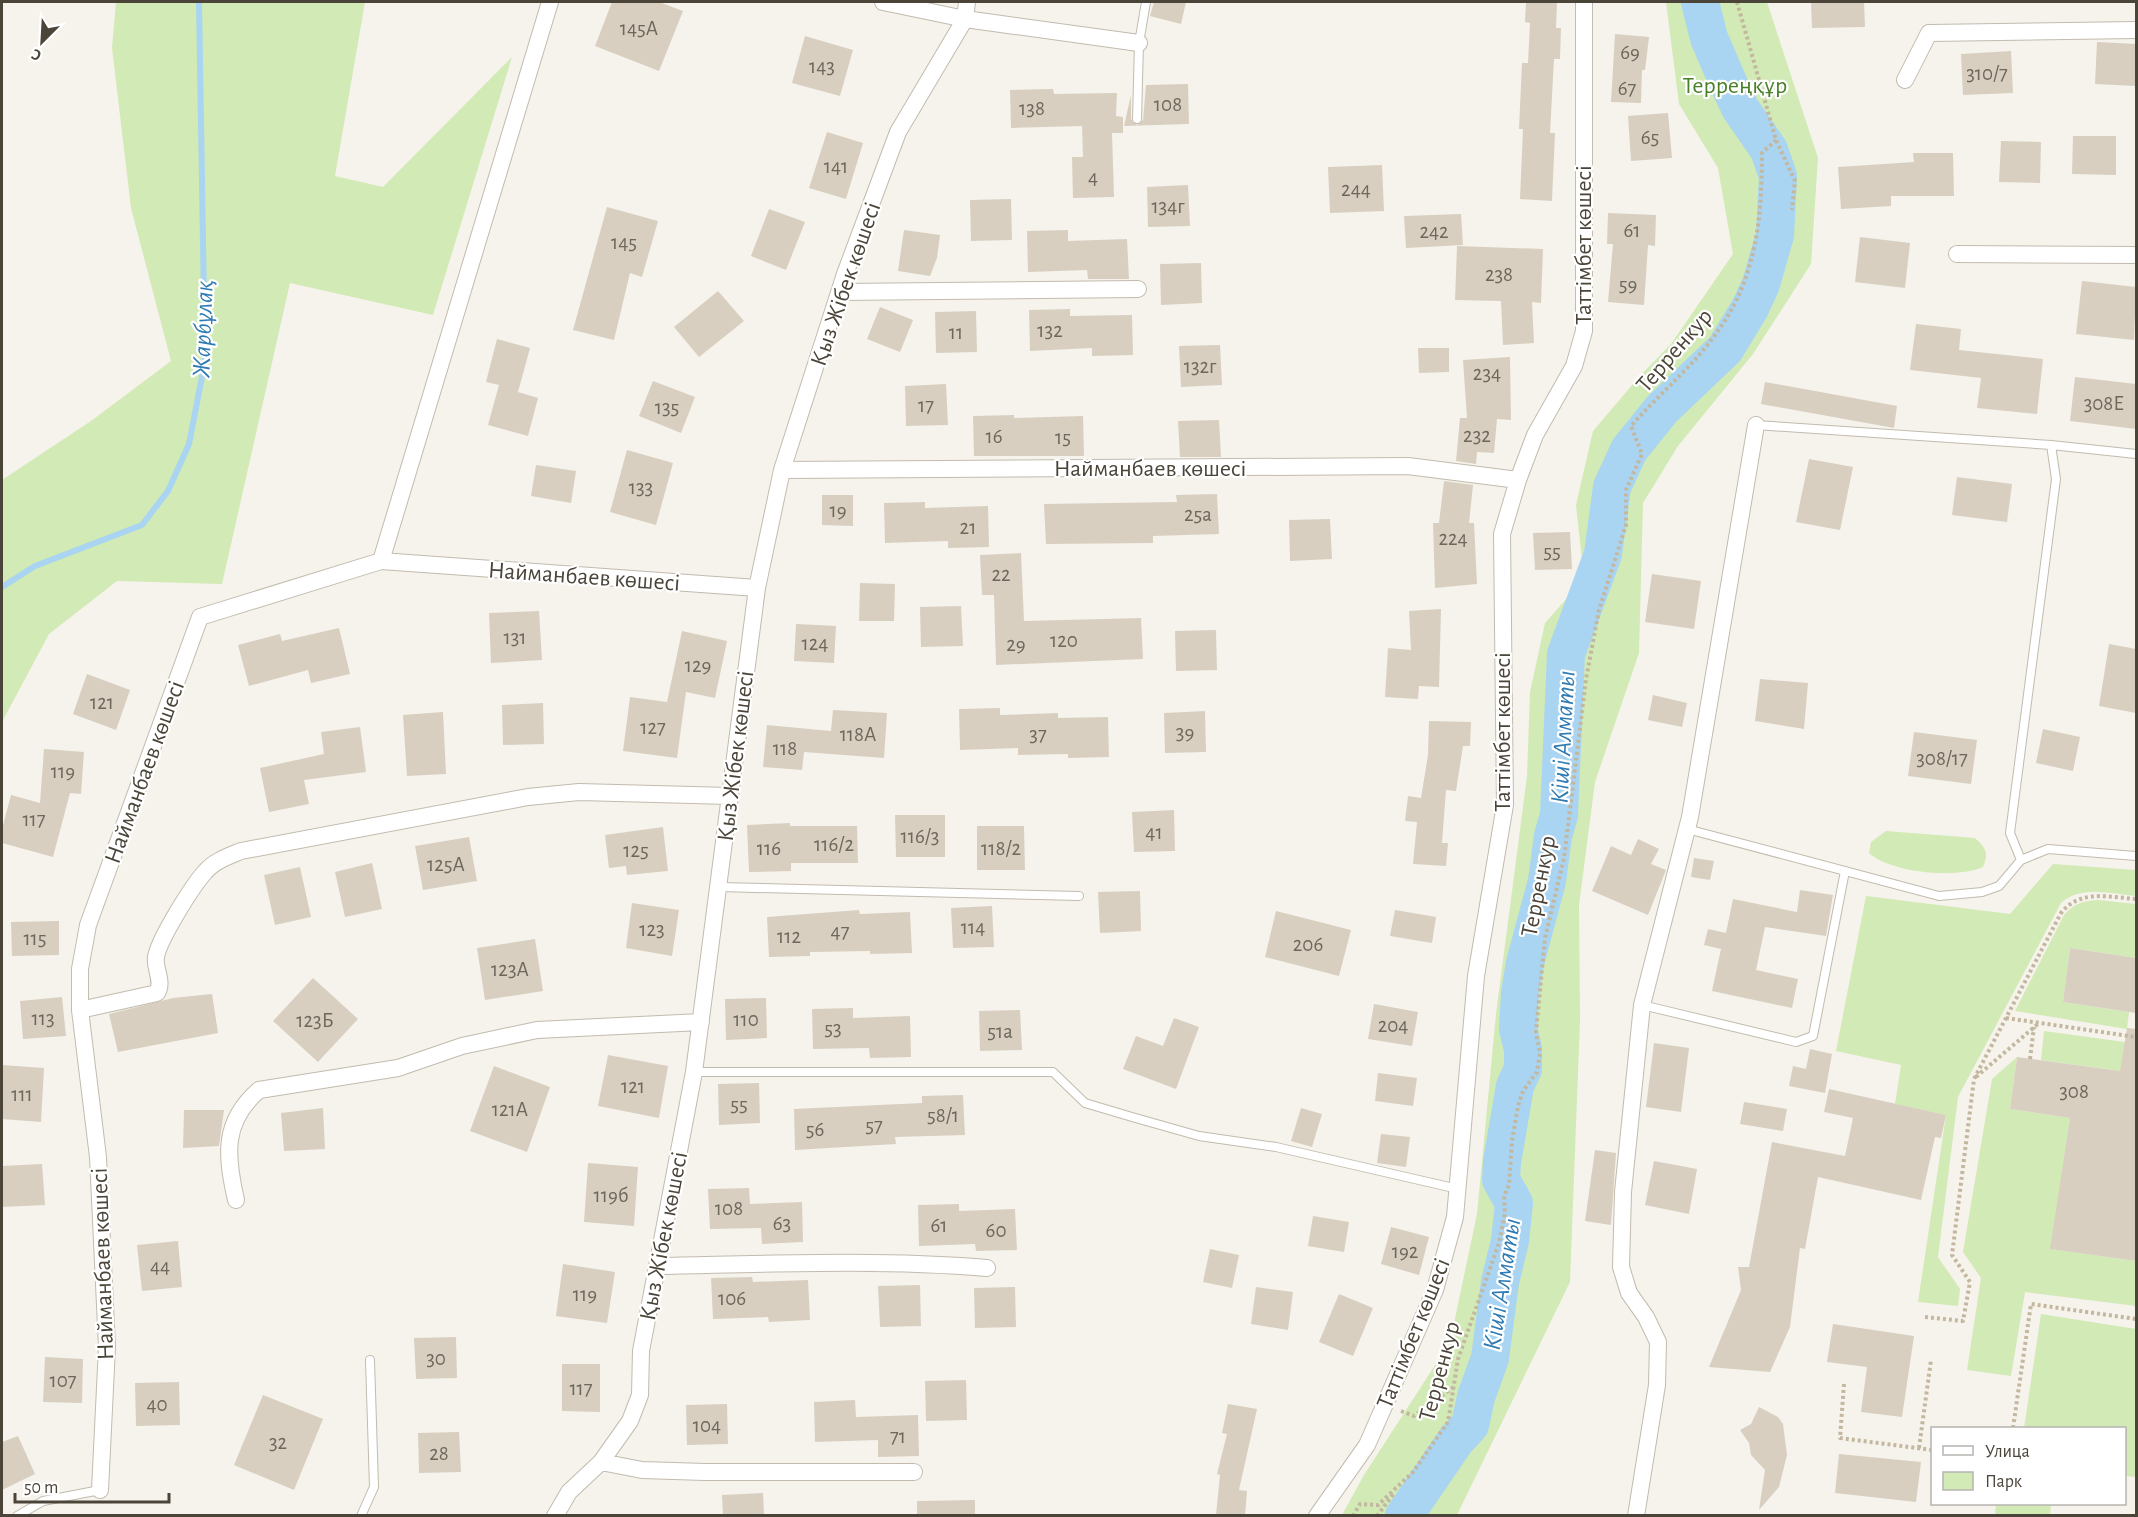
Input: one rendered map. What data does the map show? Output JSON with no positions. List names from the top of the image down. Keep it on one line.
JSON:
{"streets":{"street":["Таттімбет көшесі","Қыз Жібек көшесі","Найманбаев көшесі"],"path":["Терренкур"]},"crossings":[["Таттімбет көшесі","Найманбаев көшесі"],["Қыз Жібек көшесі","Найманбаев көшесі"]],"water":["Жарбұлақ","Кіші Алматы"],"parks":["Терреңқұр"],"house_numbers":["145А","69","143","310/7","67","108","138","65","141","4","244","134г","61","242","145","238","59","132","11","132г","234","308Е","17","135","232","16","15","133","19","25а","21","224","55","22","131","120","124","29","129","121","127","39","118А","37","118","308/17","119","117","41","116/3","116/2","116","118/2","125","125А","114","123","47","112","115","206","123А","113","110","123Б","204","53","51а","121","308","111","55","121А","58/1","57","56","119б","108","63","61","60","192","44","119","106","30","107","117","40","104","71","32","28"],"legend":["Улица","Парк"],"scale_bar":"50 m","north":"bottom left"}
